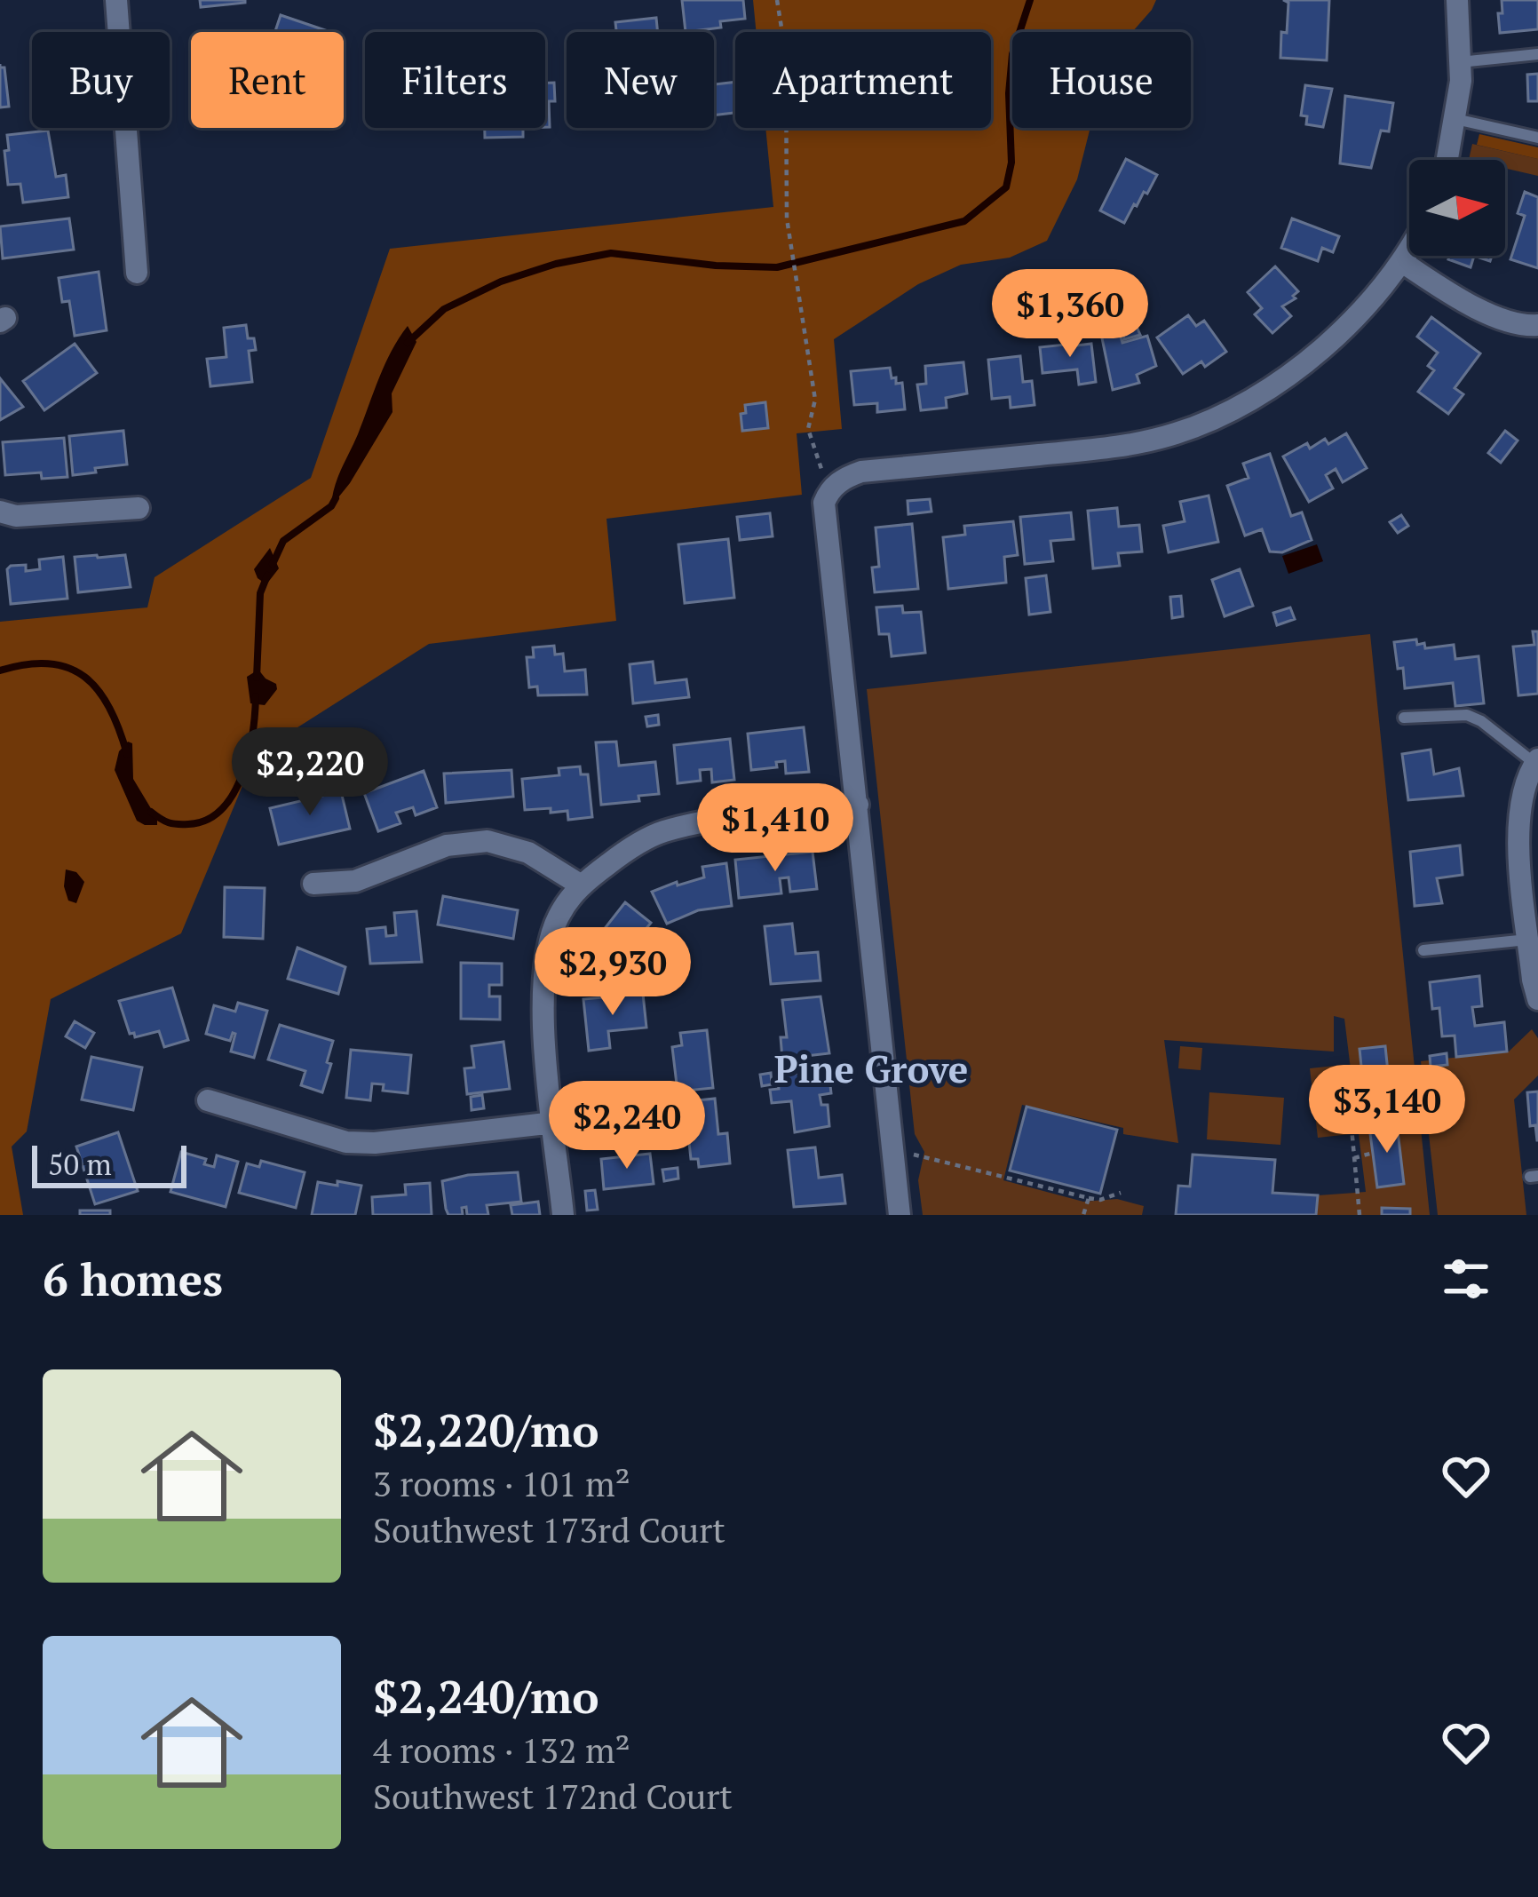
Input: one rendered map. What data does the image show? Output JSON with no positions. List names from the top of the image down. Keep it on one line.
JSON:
{"districts":["Pine Grove"],"scale_bar":"50 m","north":"right","page":{"chip":["Buy","Rent","Filters","New","Apartment","House"],"price":["$1,360","$2,220","$1,410","$2,930","$3,140","$2,240"],"scale":"50 m","heading":"6 homes","list":[{"name":"$2,220/mo","note":"3 rooms · 101 m² · Southwest 173rd Court"},{"name":"$2,240/mo","note":"4 rooms · 132 m² · Southwest 172nd Court"}]}}
